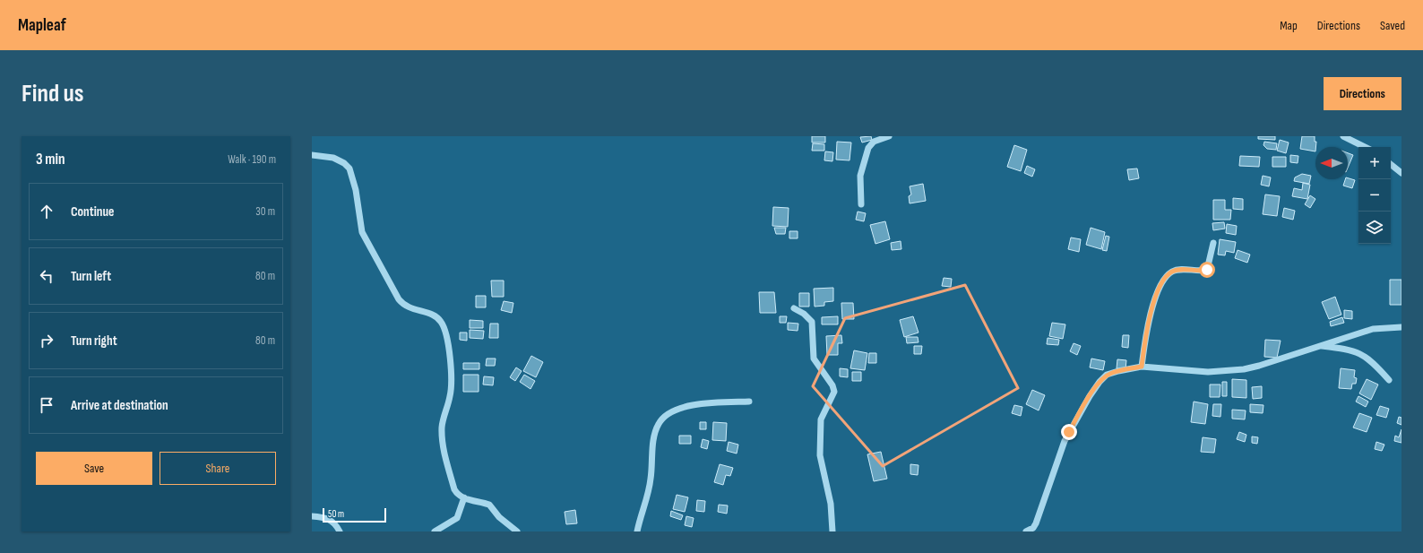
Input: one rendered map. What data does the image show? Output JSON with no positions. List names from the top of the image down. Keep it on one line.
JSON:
{"scale_bar":"50 m","north":"left","page":{"header":"Mapleaf","nav":["Map","Directions","Saved"],"buttons":["Directions",["Save","Share"]],"title":"Find us","heading":["3 min","Walk · 190 m"],"map_buttons":["+","−"],"list":[["Continue","30 m"],["Turn left","80 m"],["Turn right","80 m"],"Arrive at destination"],"scale":"50 m"}}
